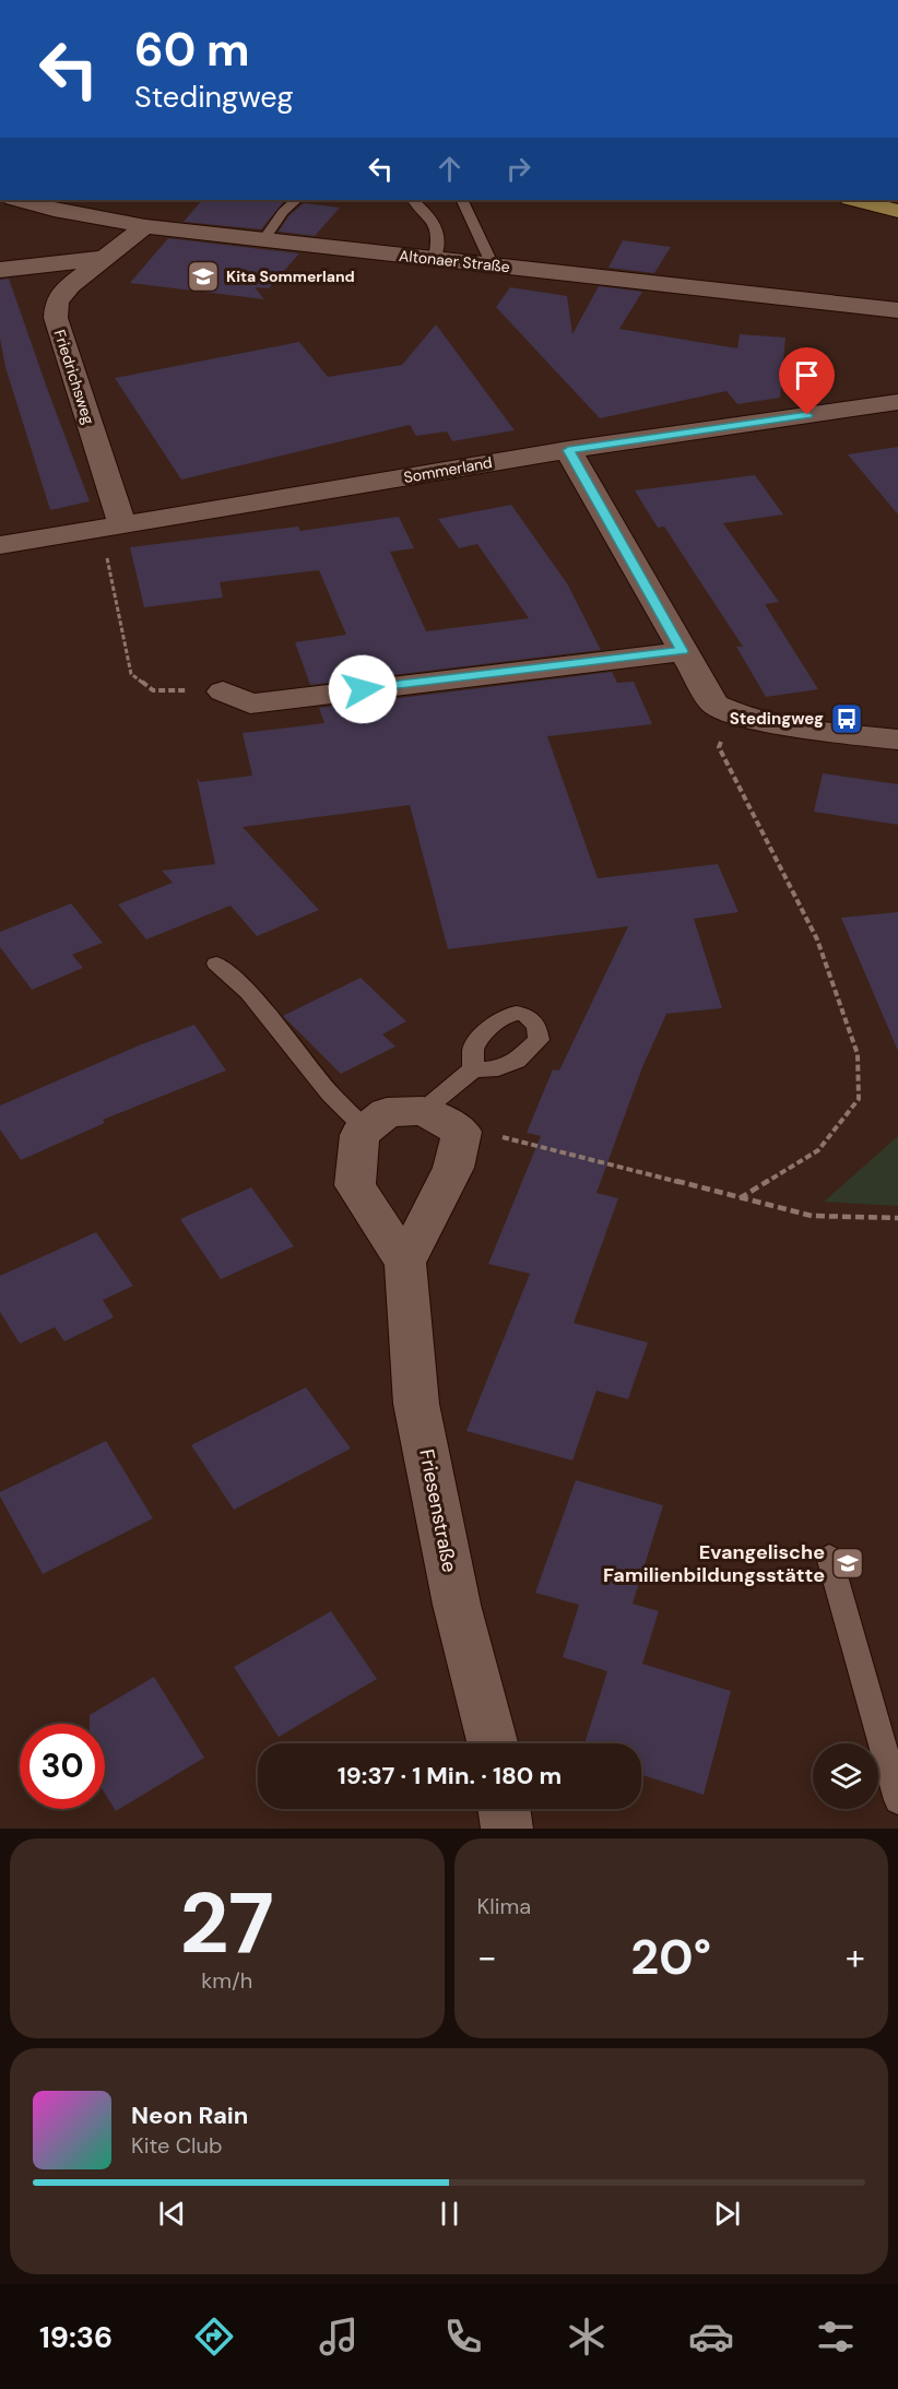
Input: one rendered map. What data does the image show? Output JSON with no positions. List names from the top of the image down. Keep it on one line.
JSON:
{"streets":{"street":["Altonaer Straße","Friedrichsweg","Sommerland","Friesenstraße"]},"crossings":[["Altonaer Straße","Friedrichsweg"],["Friedrichsweg","Sommerland"]],"places":{"school or university":["Kita Sommerland","Evangelische Familienbildungsstätte"],"bus stop":["Stedingweg"]},"page":{"turn":["60 m","Stedingweg"],"limit":"30","trip":"19:37 · 1 Min. · 180 m","tile":[["27","km/h"],"Klima"],"heat":["−","20°","+"],"song":["Neon Rain","Kite Club"],"tabs":"19:36"}}
